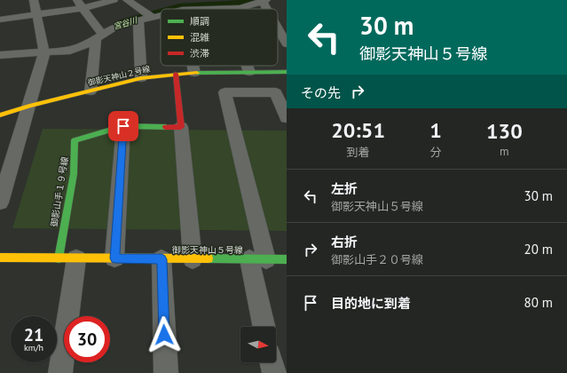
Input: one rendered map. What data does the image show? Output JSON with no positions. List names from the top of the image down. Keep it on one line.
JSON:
{"streets":{"street":["御影天神山２号線","御影山手１９号線","御影天神山５号線"]},"crossings":[["御影山手１９号線","御影天神山５号線"]],"water":["宮谷川"],"legend":["順調","混雑","渋滞"],"north":"right","page":{"turn":["30 m","御影天神山５号線"],"then":"その先","eta":["20:51","到着","1","分","130","m"],"list":[{"name":"左折","note":"御影天神山５号線","value":"30 m"},{"name":"右折","note":"御影山手２０号線","value":"20 m"},{"name":"目的地に到着","value":"80 m"}],"speed":"21 km/h","limit":"30"}}
